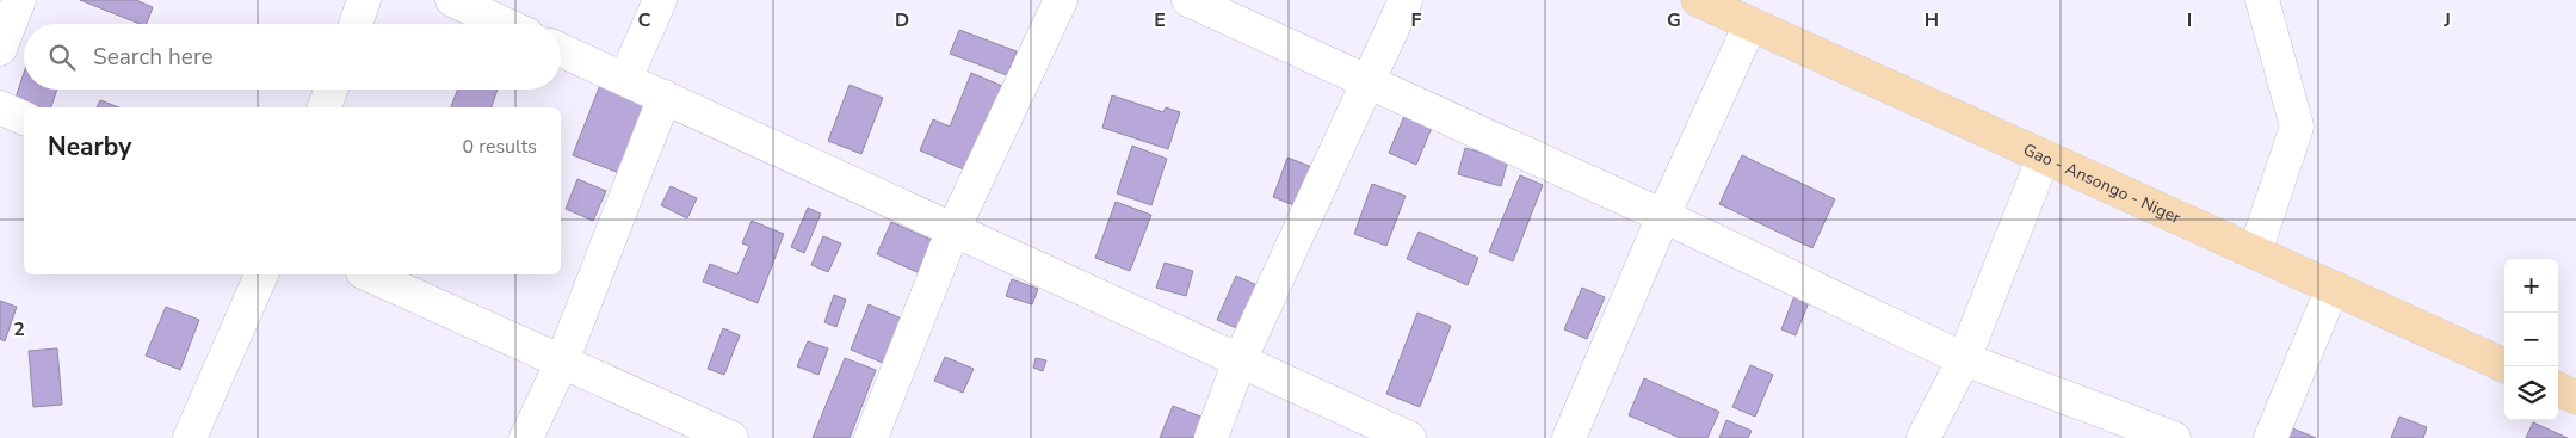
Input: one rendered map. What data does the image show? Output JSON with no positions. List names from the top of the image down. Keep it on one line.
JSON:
{"streets":{"main road":["Gao - Ansongo - Niger"]},"page":{"search":"Search here","heading":["Nearby","0 results"],"map_buttons":["+","−"]},"grid":{"columns":["C","D","E","F","G","H","I","J"],"rows":["2"]}}
